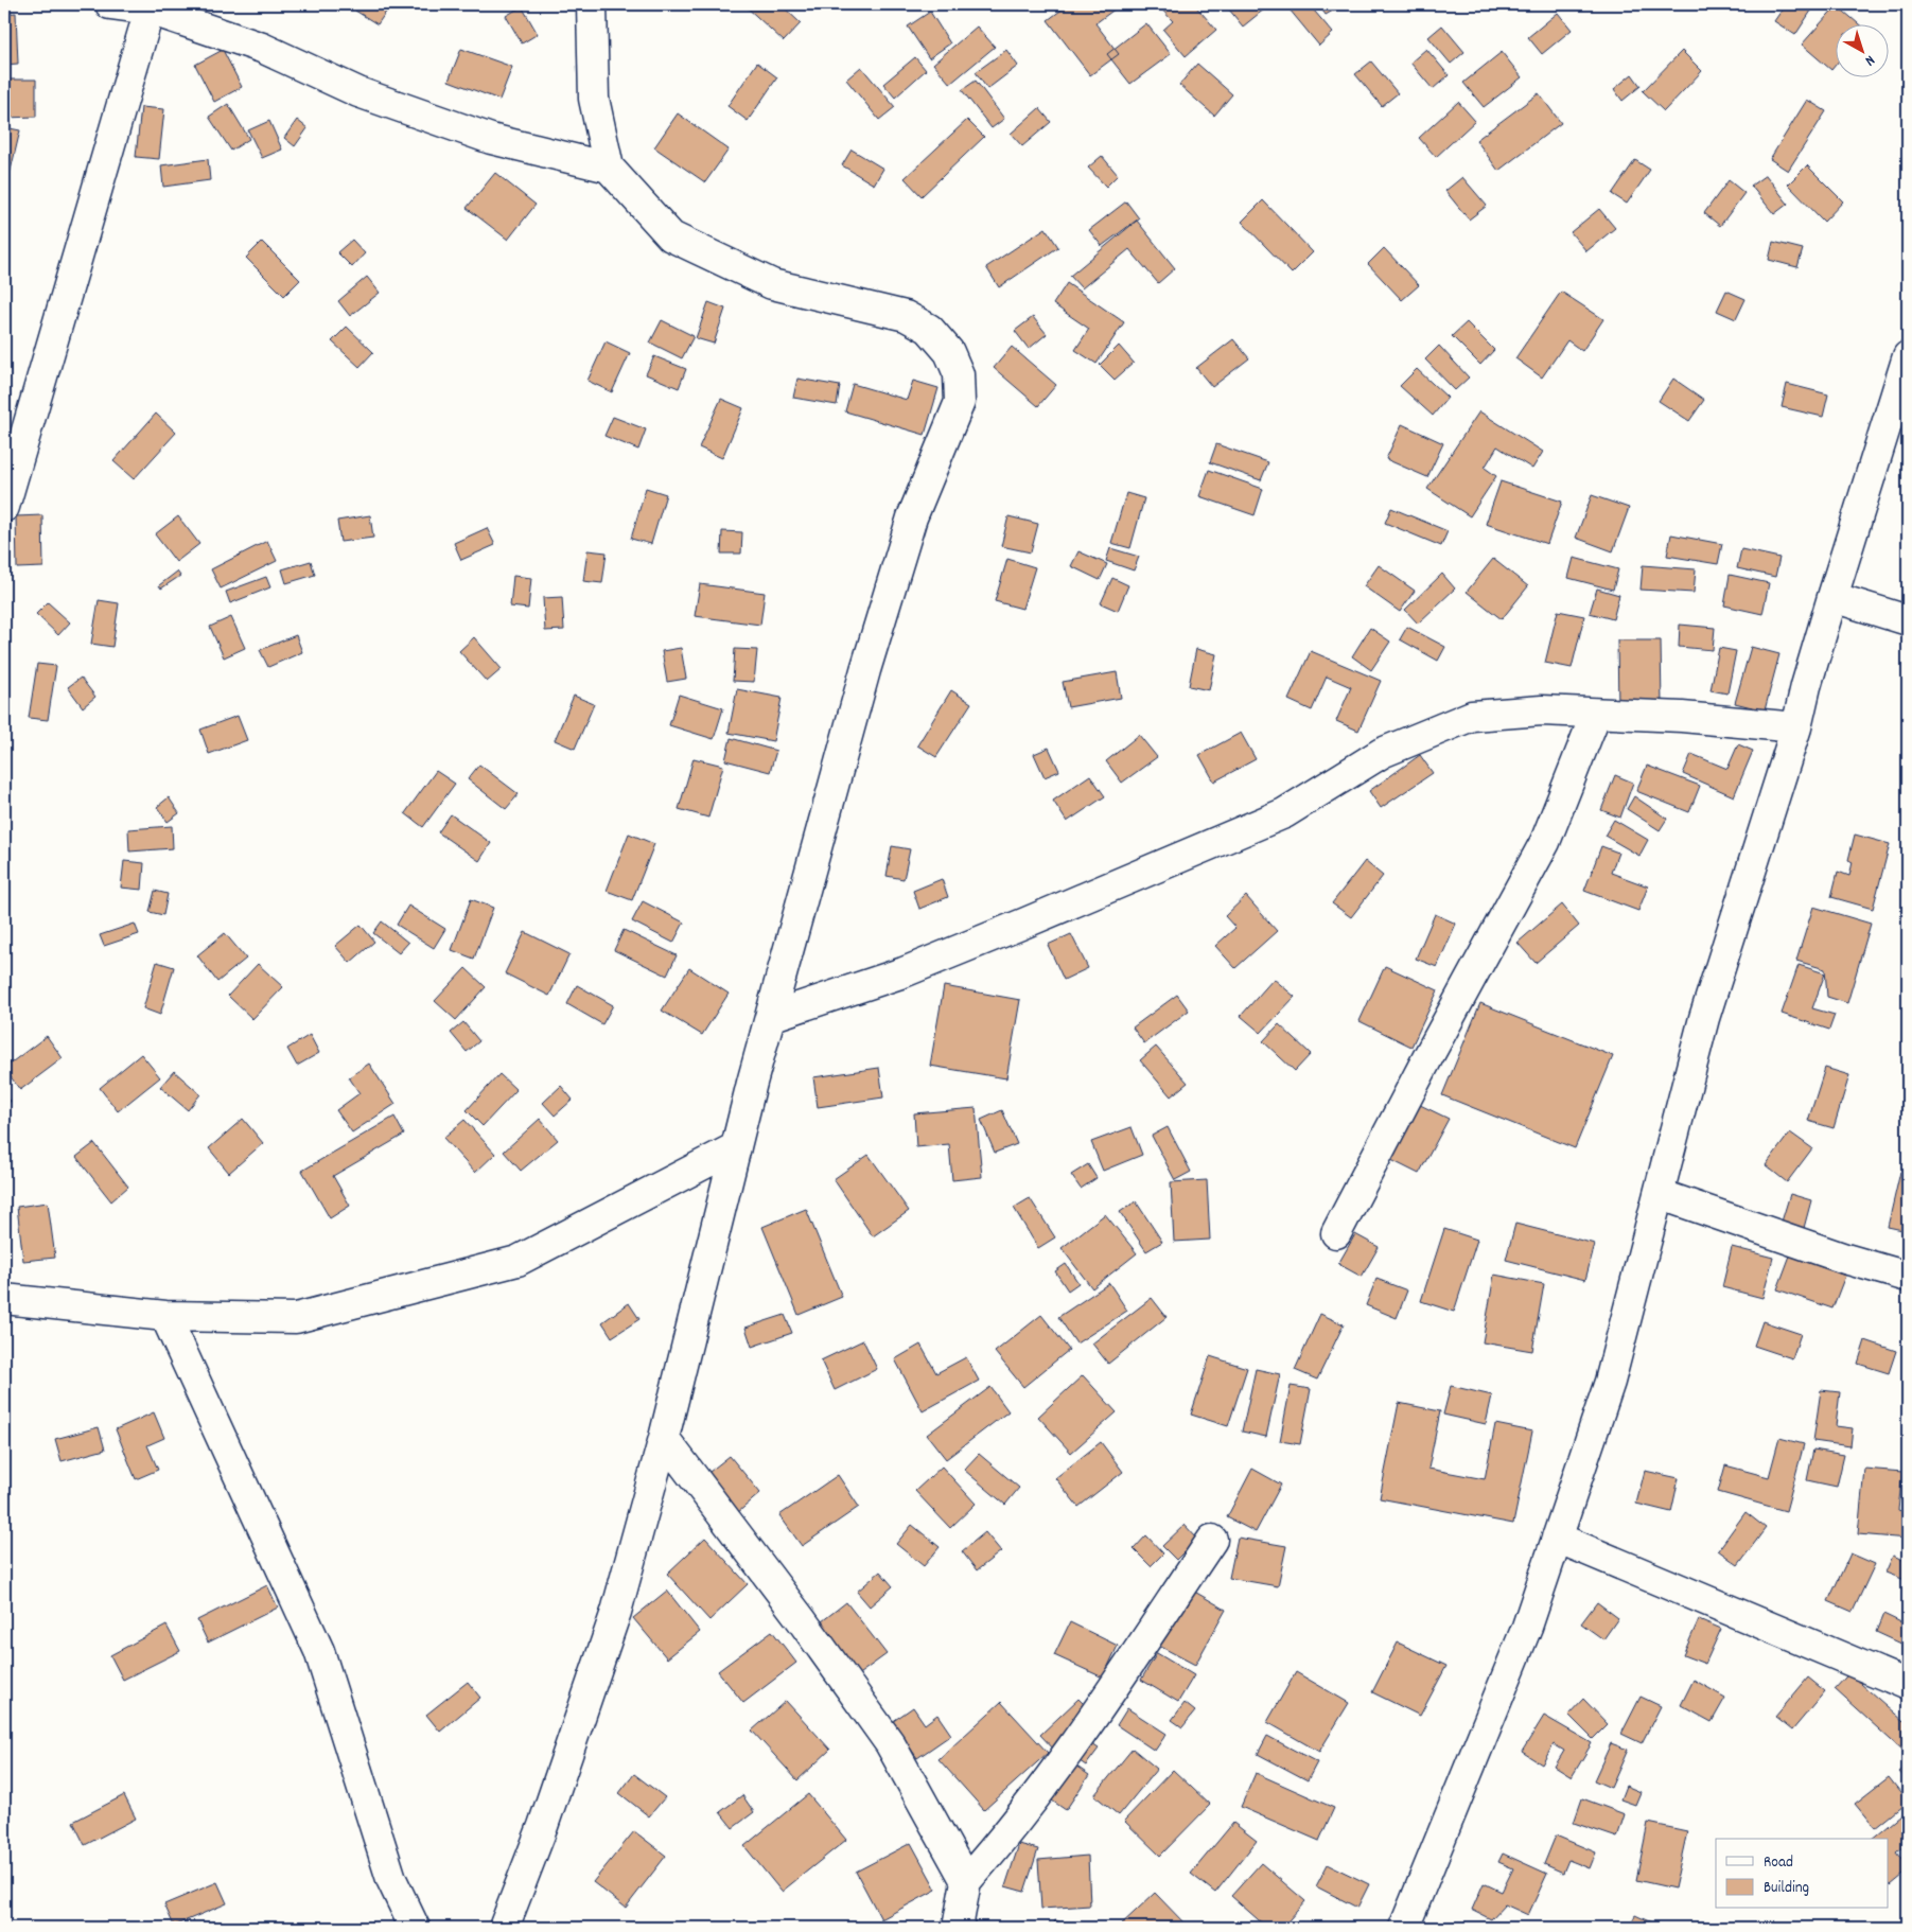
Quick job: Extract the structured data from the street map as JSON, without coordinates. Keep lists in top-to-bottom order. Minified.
{"legend":["Road","Building"],"north":"bottom right"}
